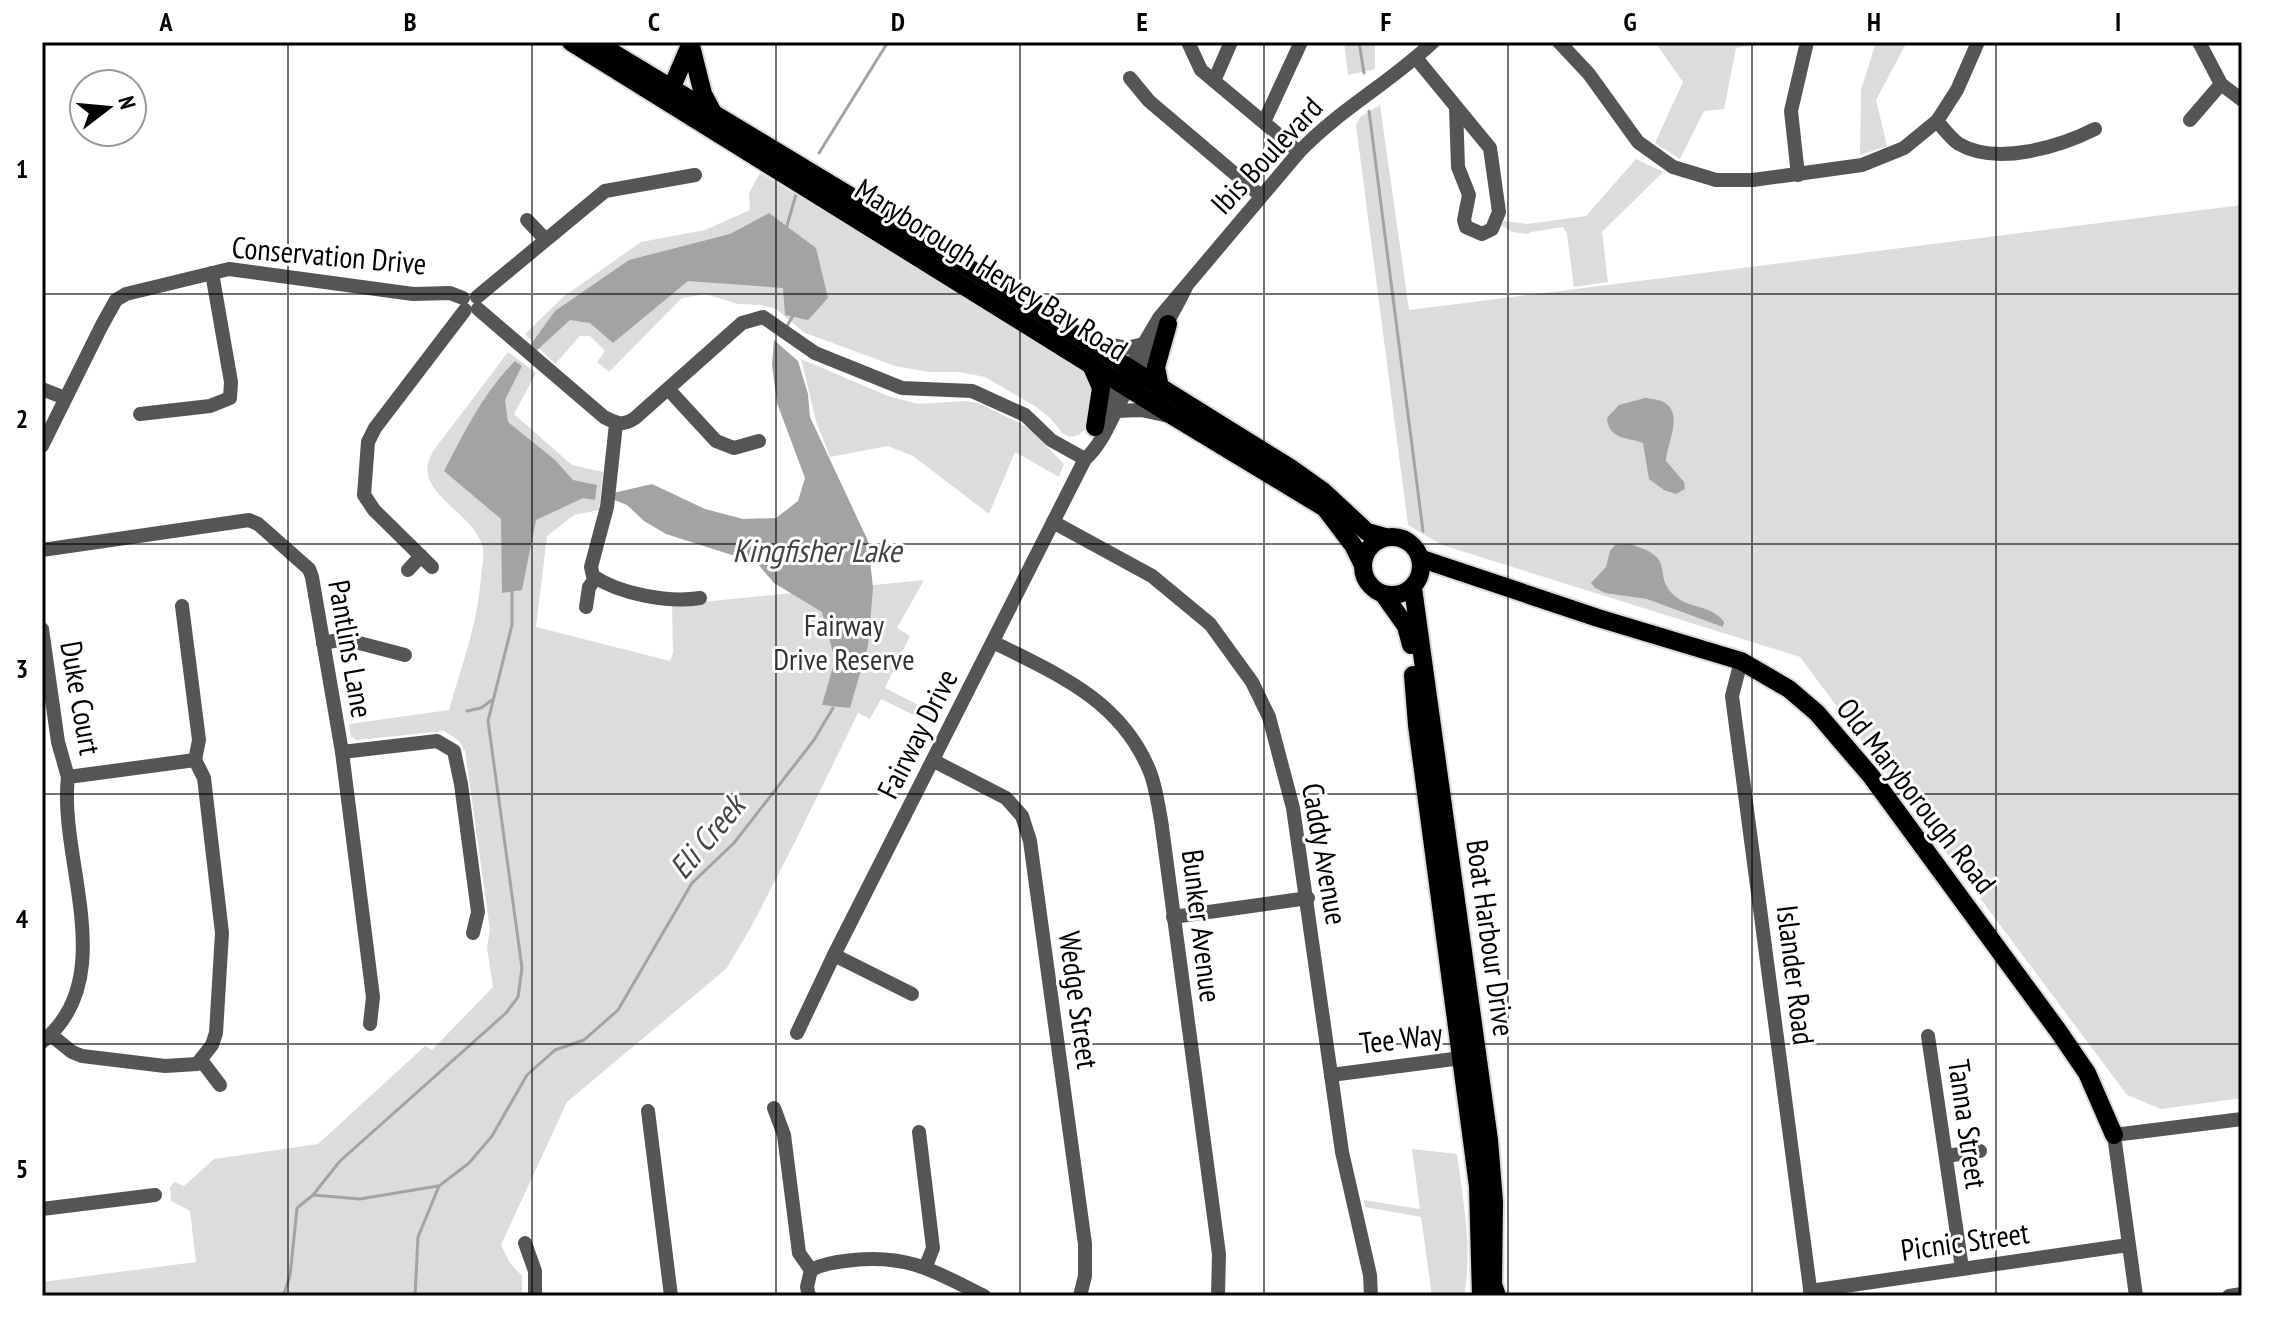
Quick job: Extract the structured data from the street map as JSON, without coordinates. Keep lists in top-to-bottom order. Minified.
{"streets":{"main road":["Maryborough Hervey Bay Road","Old Maryborough Road","Boat Harbour Drive"],"street":["Ibis Boulevard","Conservation Drive","Pantlins Lane","Duke Court","Fairway Drive","Caddy Avenue","Bunker Avenue","Islander Road","Wedge Street","Tee Way","Tanna Street","Picnic Street"]},"crossings":[["Ibis Boulevard","Maryborough Hervey Bay Road"],["Ibis Boulevard","Fairway Drive"],["Maryborough Hervey Bay Road","Fairway Drive"],["Maryborough Hervey Bay Road","Old Maryborough Road"],["Maryborough Hervey Bay Road","Boat Harbour Drive"],["Fairway Drive","Caddy Avenue"],["Fairway Drive","Bunker Avenue"],["Fairway Drive","Wedge Street"],["Old Maryborough Road","Boat Harbour Drive"],["Old Maryborough Road","Islander Road"],["Old Maryborough Road","Picnic Street"],["Caddy Avenue","Tee Way"],["Boat Harbour Drive","Tee Way"],["Islander Road","Picnic Street"],["Tanna Street","Picnic Street"]],"water":["Kingfisher Lake","Eli Creek"],"parks":["Fairway Drive Reserve"],"north":"right","grid":{"columns":["A","B","C","D","E","F","G","H","I"],"rows":["1","2","3","4","5"]}}
